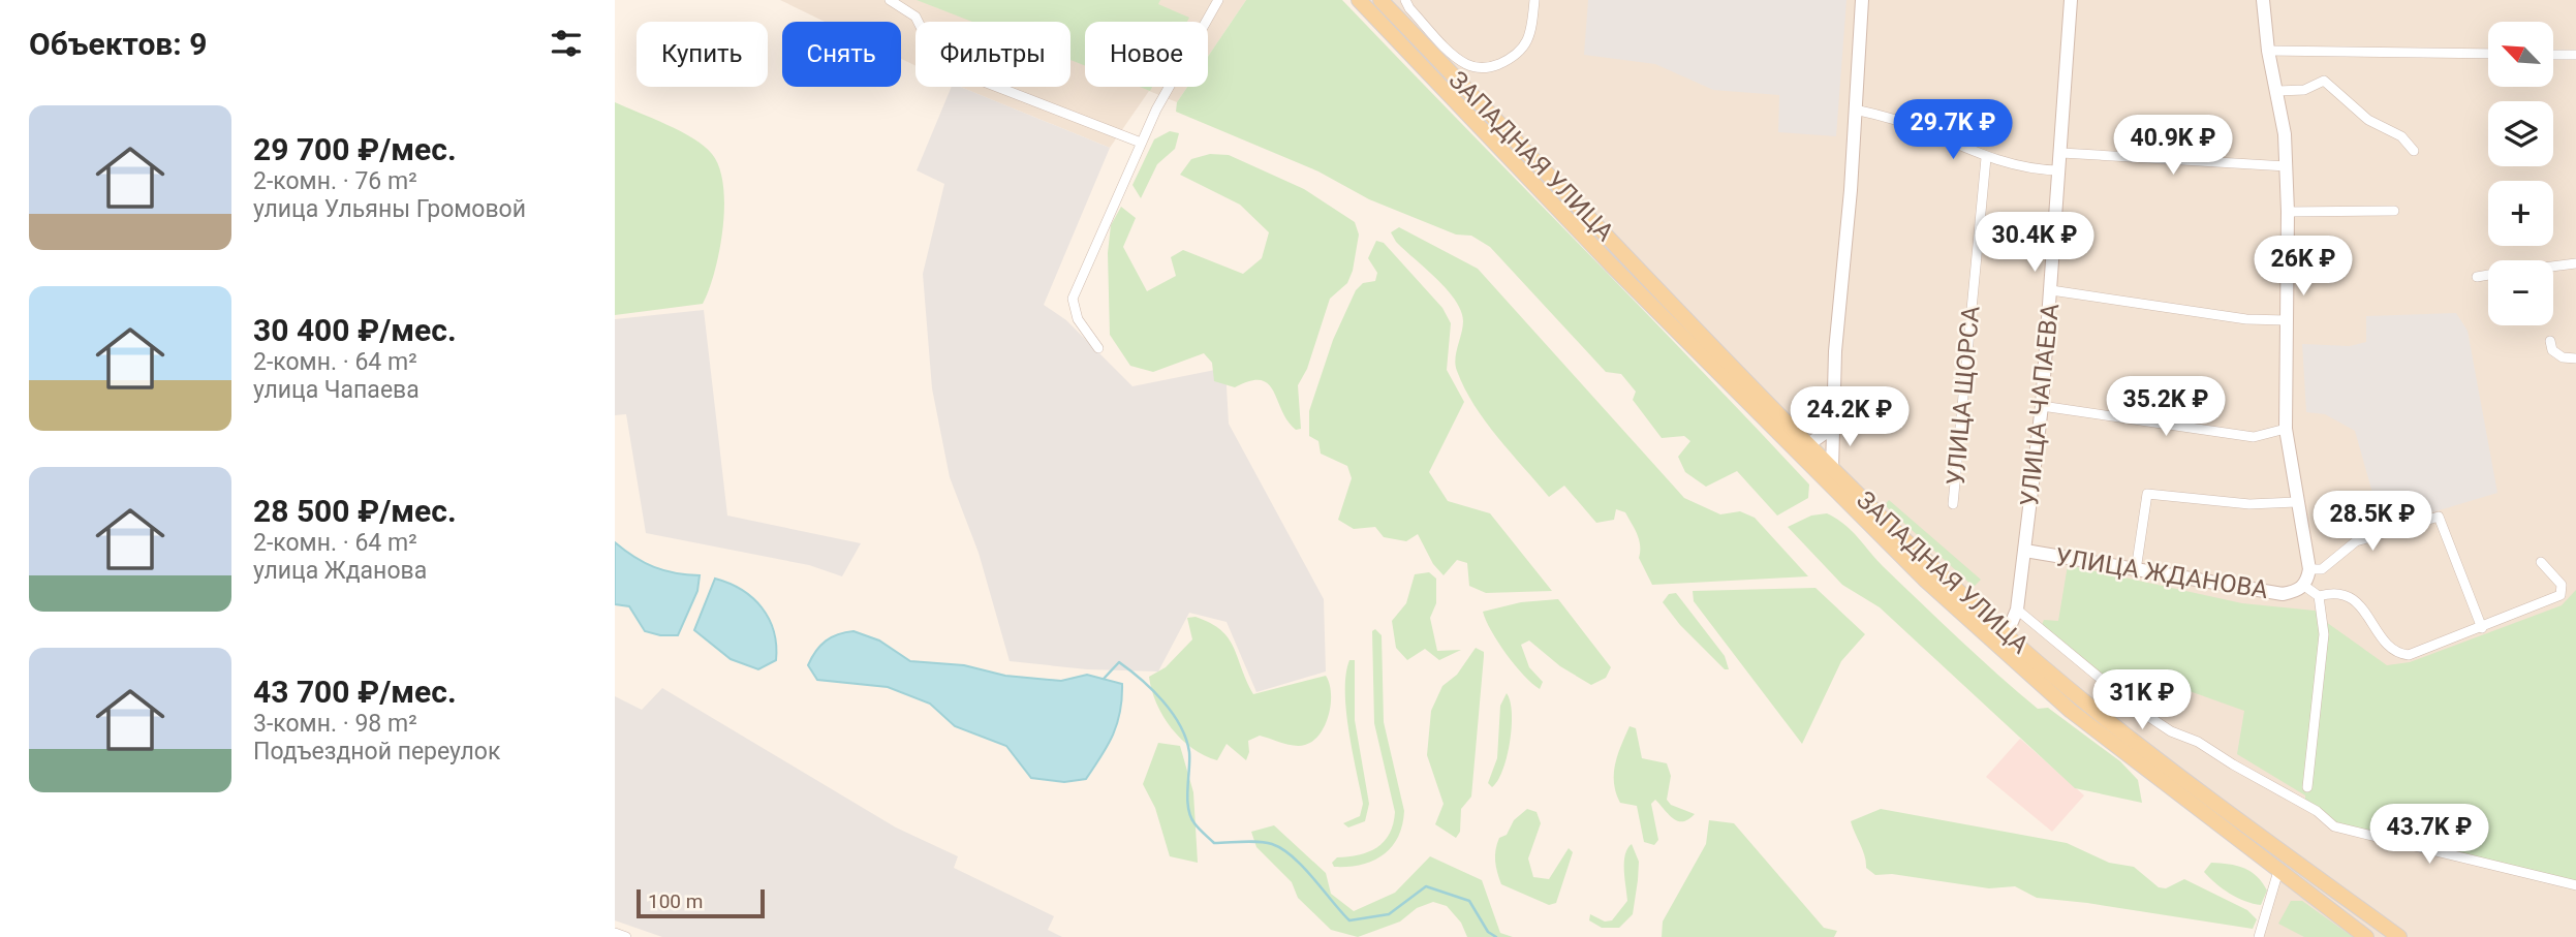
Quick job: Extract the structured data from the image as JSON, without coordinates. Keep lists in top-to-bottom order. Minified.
{"streets":{"main road":["ЗАПАДНАЯ УЛИЦА","УЛИЦА ЧАПАЕВА","УЛИЦА ЖДАНОВА"],"street":["УЛИЦА ЩОРСА"]},"crossings":[["ЗАПАДНАЯ УЛИЦА","УЛИЦА ЧАПАЕВА"],["УЛИЦА ЧАПАЕВА","УЛИЦА ЖДАНОВА"]],"scale_bar":"100 m","north":"top left","page":{"heading":"Объектов: 9","map_buttons":["+","−"],"chip":["Купить","Снять","Фильтры","Новое"],"list":[{"name":"29 700 ₽/мес.","note":"2-комн. · 76 m² · улица Ульяны Громовой"},{"name":"30 400 ₽/мес.","note":"2-комн. · 64 m² · улица Чапаева"},{"name":"28 500 ₽/мес.","note":"2-комн. · 64 m² · улица Жданова"},{"name":"43 700 ₽/мес.","note":"3-комн. · 98 m² · Подъездной переулок"}],"price":["29.7K ₽","40.9K ₽","30.4K ₽","26K ₽","35.2K ₽","24.2K ₽","28.5K ₽","31K ₽","43.7K ₽"],"scale":"100 m"}}
